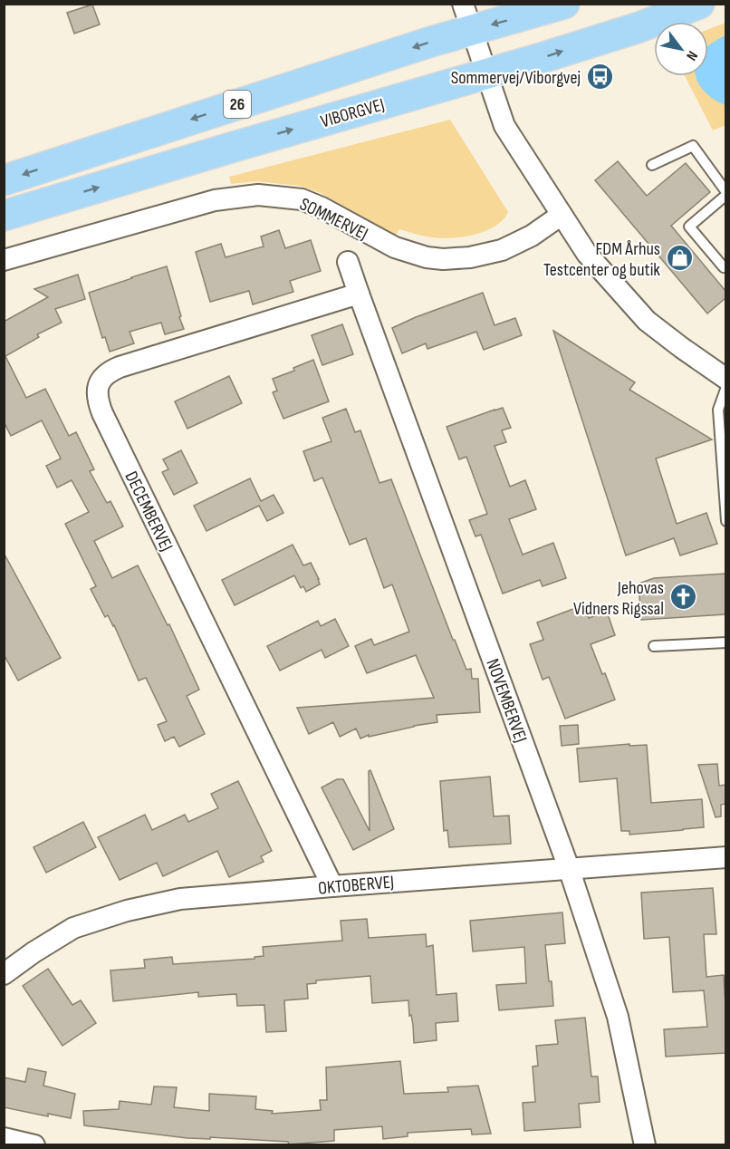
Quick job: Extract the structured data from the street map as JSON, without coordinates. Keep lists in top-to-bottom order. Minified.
{"streets":{"main road":["26","VIBORGVEJ"],"street":["SOMMERVEJ","DECEMBERVEJ","NOVEMBERVEJ","OKTOBERVEJ"]},"crossings":[["DECEMBERVEJ","NOVEMBERVEJ"],["DECEMBERVEJ","OKTOBERVEJ"],["NOVEMBERVEJ","OKTOBERVEJ"]],"places":{"bus stop":["Sommervej/Viborgvej"],"shop":["FDM Århus Testcenter og butik"],"church":["Jehovas Vidners Rigssal"]},"north":"bottom right"}
